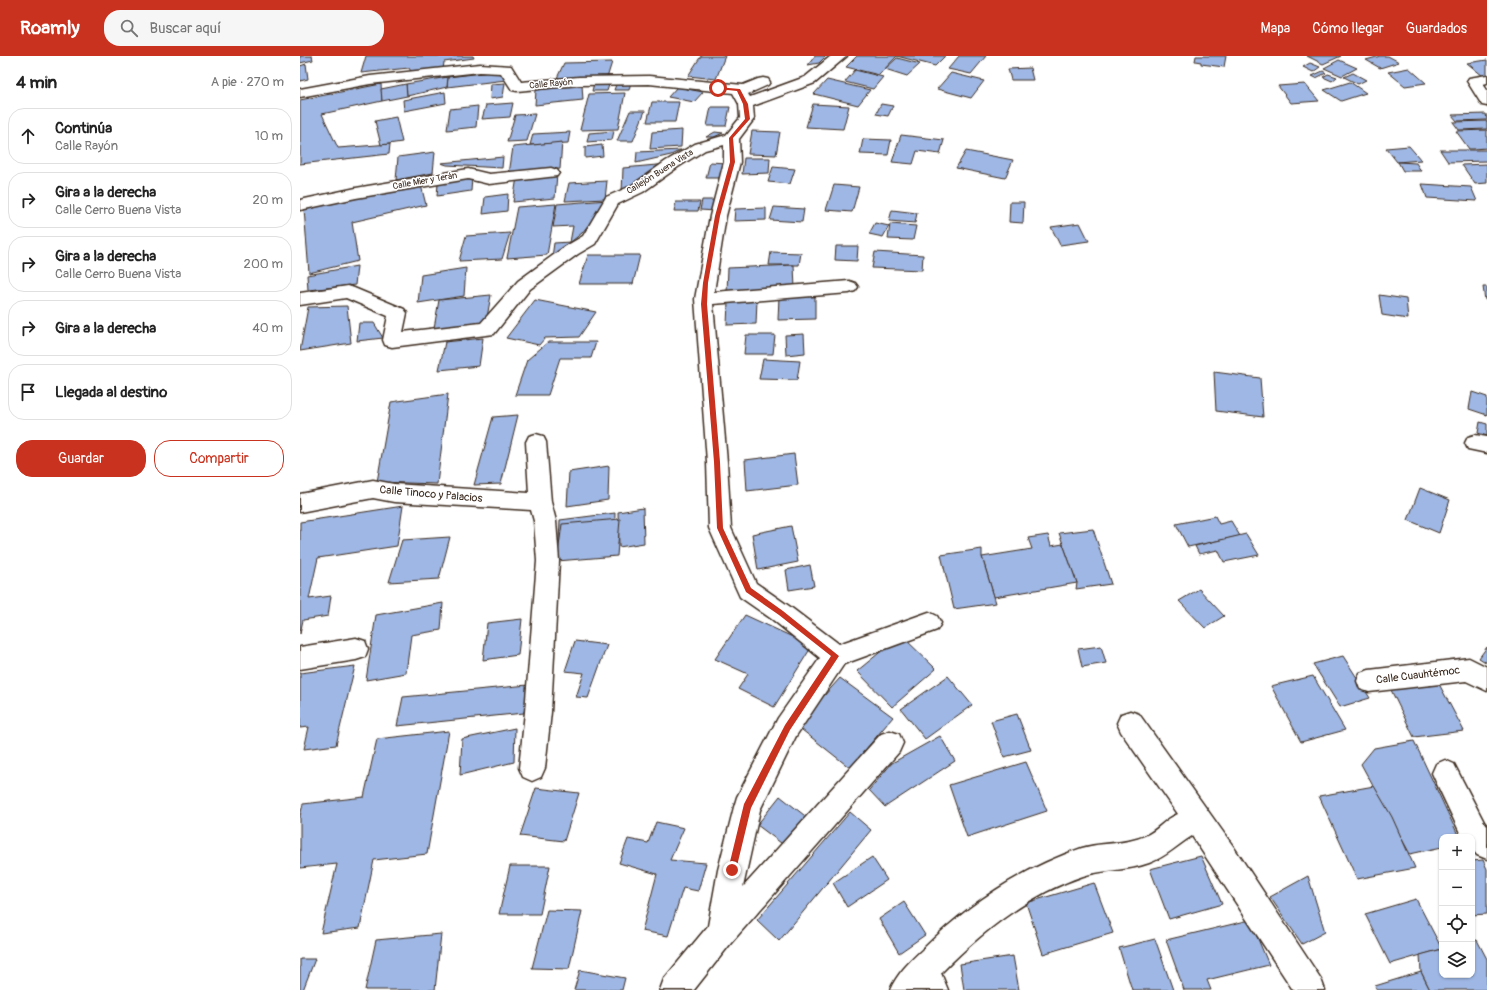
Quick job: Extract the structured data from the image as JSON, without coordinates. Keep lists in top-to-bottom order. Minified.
{"streets":{"street":["Calle Rayón","Callejón Buena Vista","Calle Mier y Terán","Calle Tinoco y Palacios","Calle Cuauhtémoc"]},"page":{"header":"Roamly","search":"Buscar aquí","nav":["Mapa","Cómo llegar","Guardados"],"heading":["4 min","A pie · 270 m"],"list":[["Continúa","Calle Rayón","10 m"],["Gira a la derecha","Calle Cerro Buena Vista","20 m"],["Gira a la derecha","Calle Cerro Buena Vista","200 m"],["Gira a la derecha","40 m"],"Llegada al destino"],"buttons":["Guardar","Compartir"],"map_buttons":["+","−"]}}
